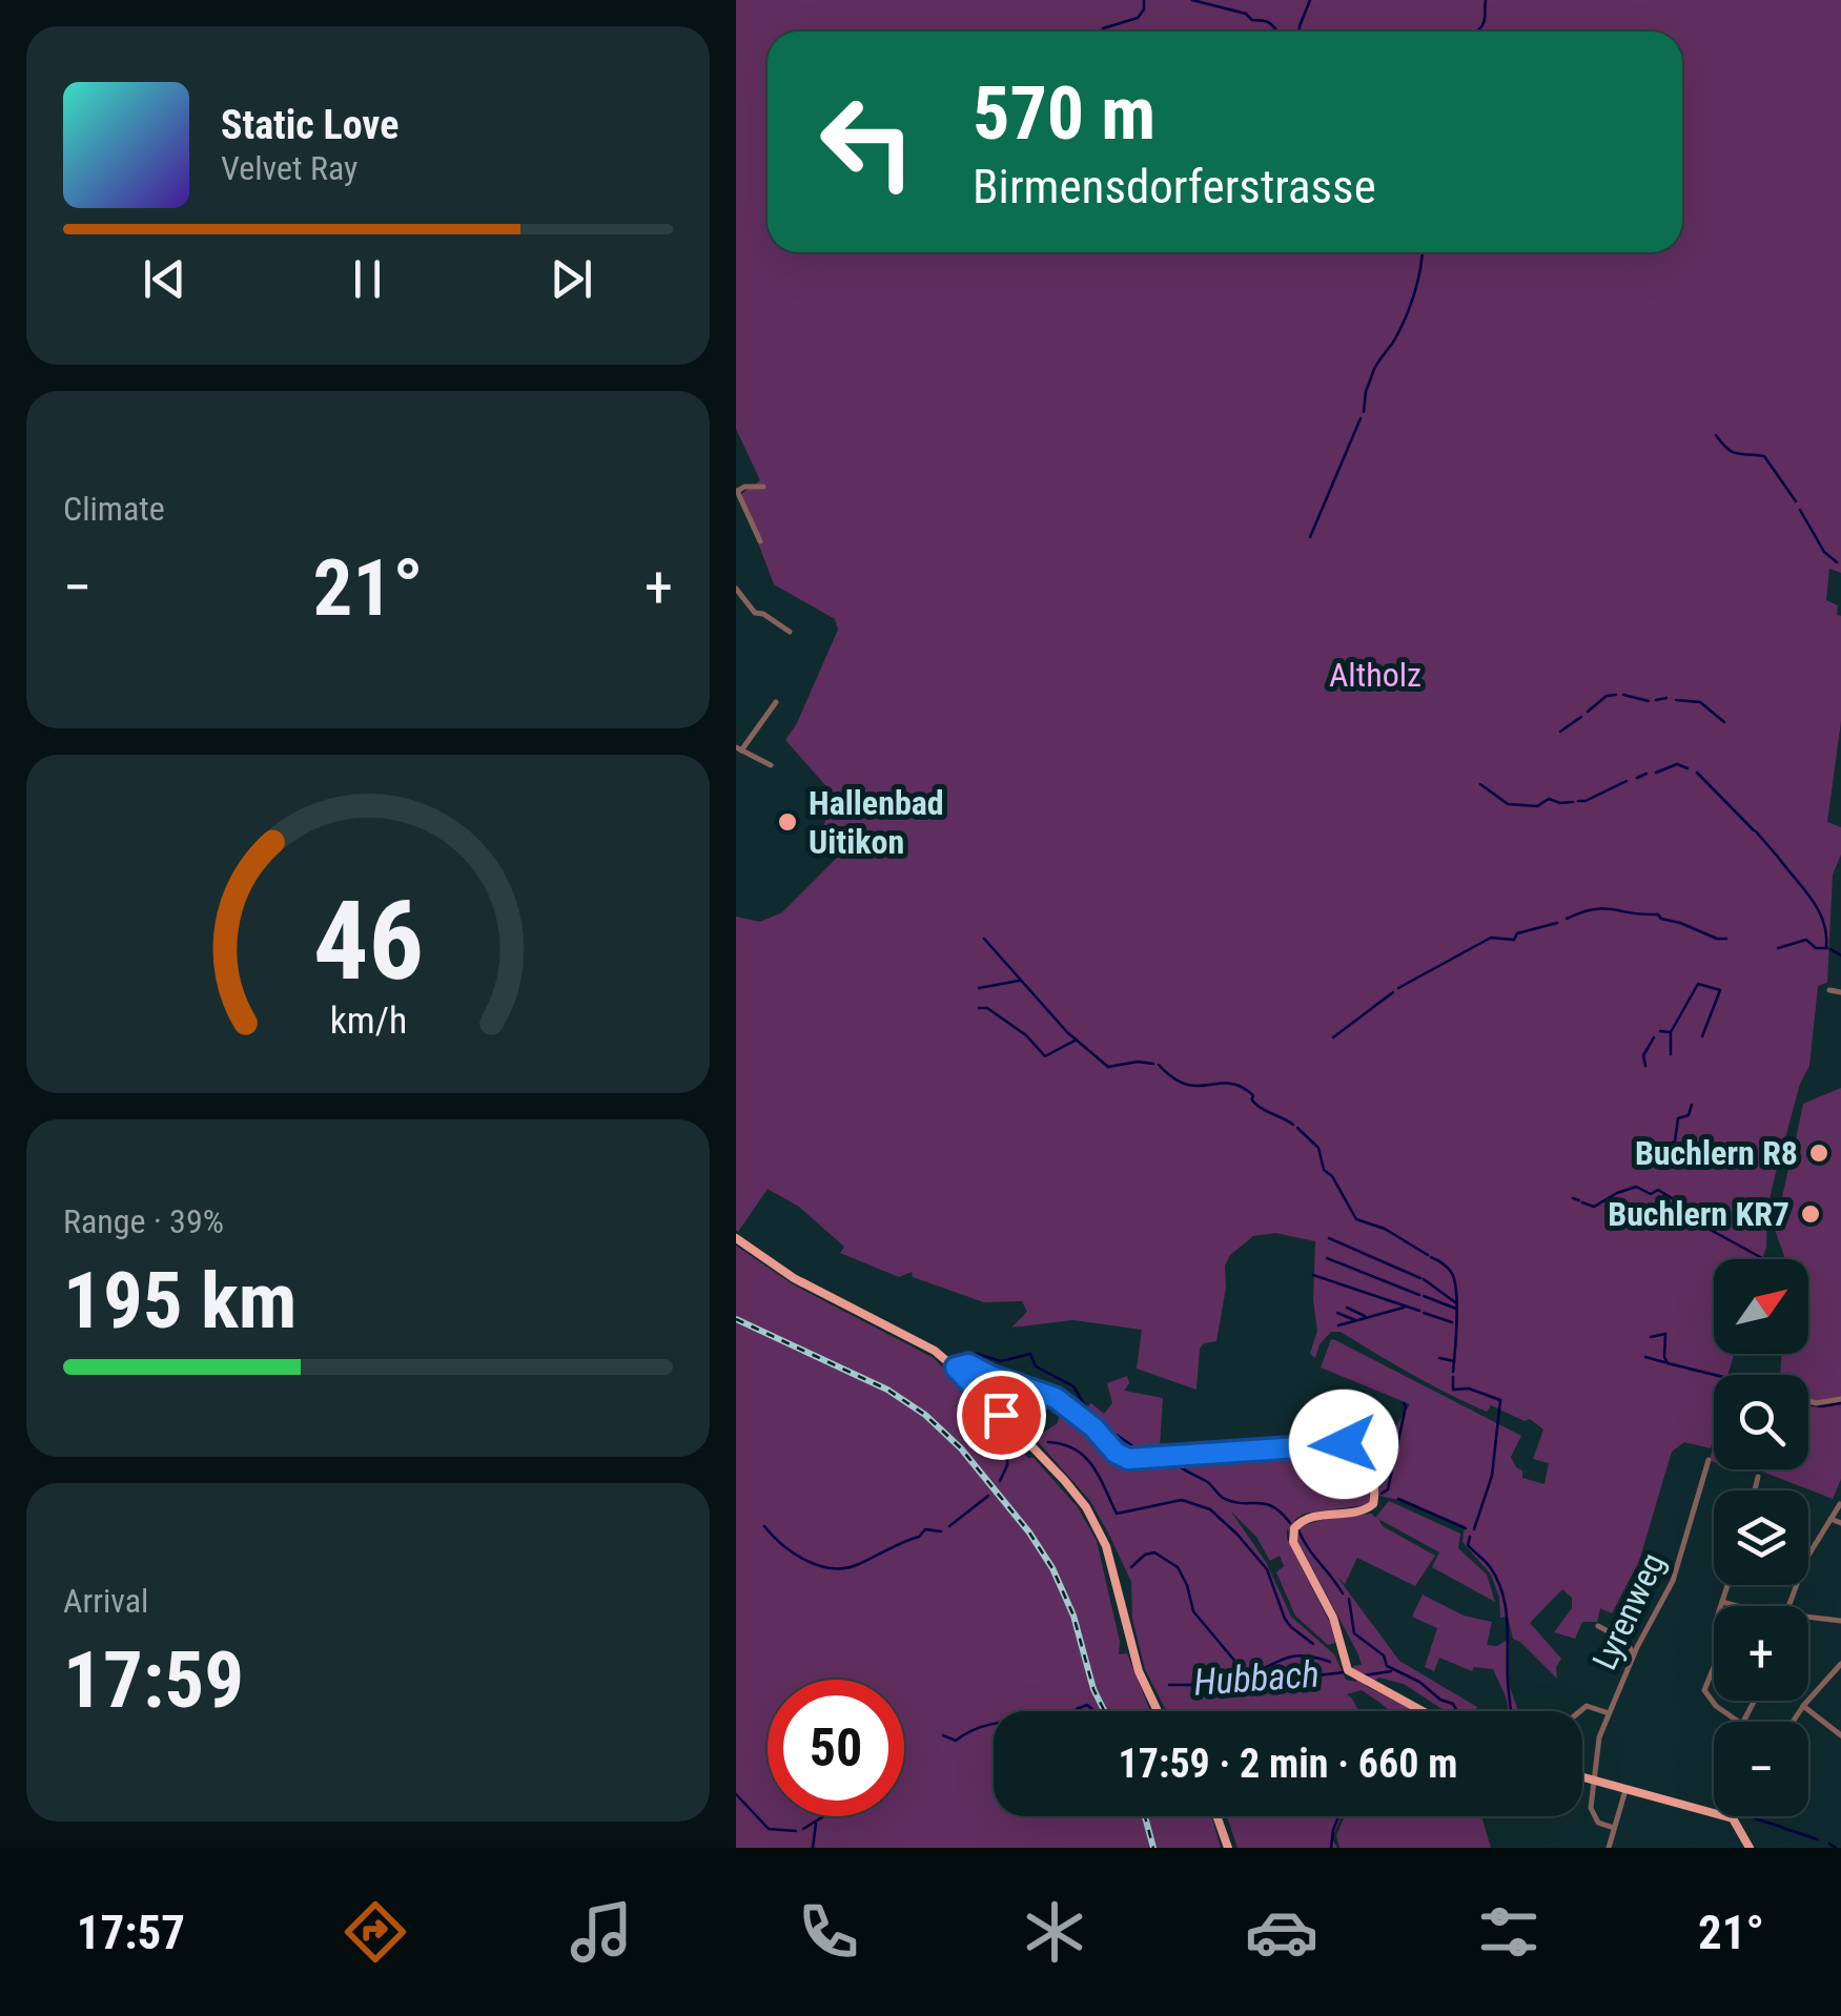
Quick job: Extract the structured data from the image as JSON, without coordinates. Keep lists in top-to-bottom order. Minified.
{"streets":{"street":["Lyrenweg"]},"water":["Hubbach"],"parks":["Altholz"],"places":["Hallenbad Uitikon","Buchlern R8","Buchlern KR7"],"north":"top right","page":{"turn":["570 m","Birmensdorferstrasse"],"song":["Static Love","Velvet Ray"],"tile":["Climate",["Range · 39%","195 km"],["Arrival","17:59"]],"heat":["−","21°","+"],"map_buttons":["+","−"],"limit":"50","trip":"17:59 · 2 min · 660 m","tabs":["17:57","21°"],"gauge":["46","km/h"]}}
